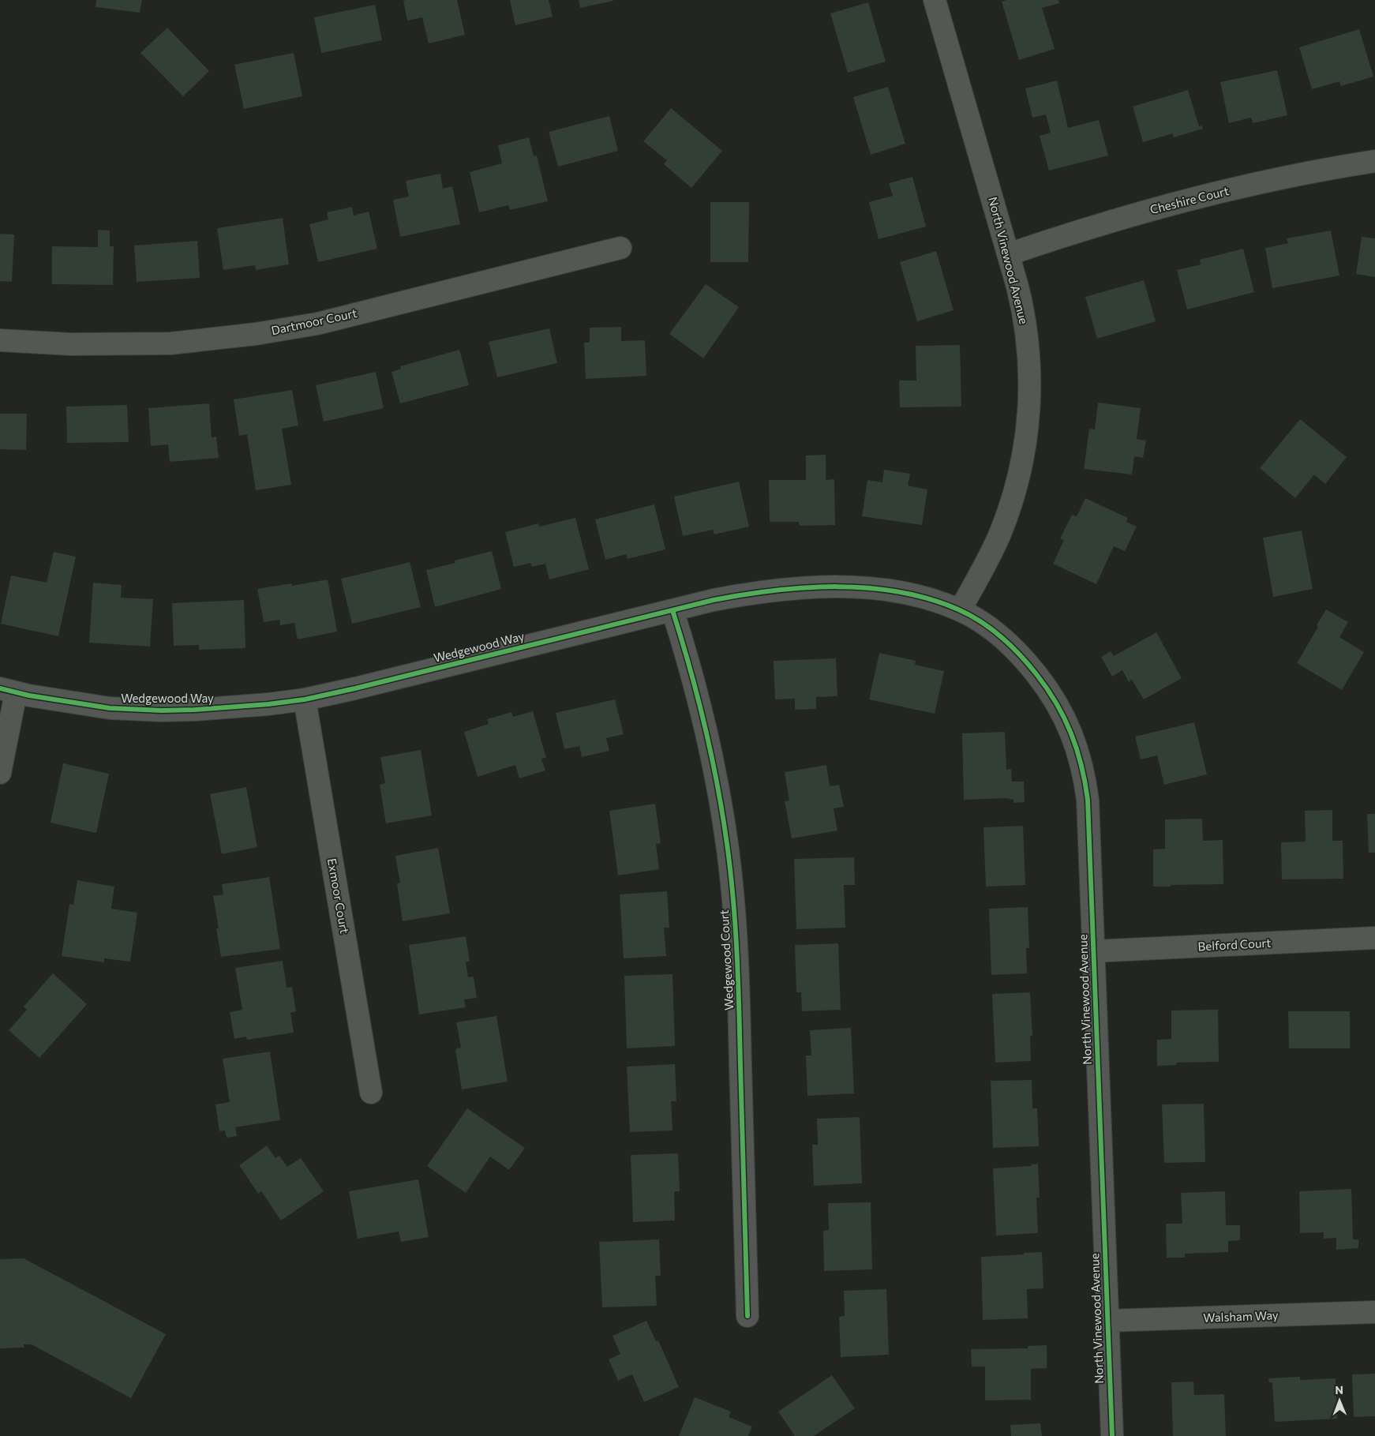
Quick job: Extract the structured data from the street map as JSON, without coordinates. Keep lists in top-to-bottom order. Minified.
{"streets":{"street":["Cheshire Court","North Vinewood Avenue","Dartmoor Court","Wedgewood Way","Exmoor Court","Belford Court","Wedgewood Court","Walsham Way"]},"crossings":[["Cheshire Court","North Vinewood Avenue"],["North Vinewood Avenue","Wedgewood Way"],["North Vinewood Avenue","Belford Court"],["North Vinewood Avenue","Walsham Way"],["Wedgewood Way","Exmoor Court"],["Wedgewood Way","Wedgewood Court"]],"north":"top"}
